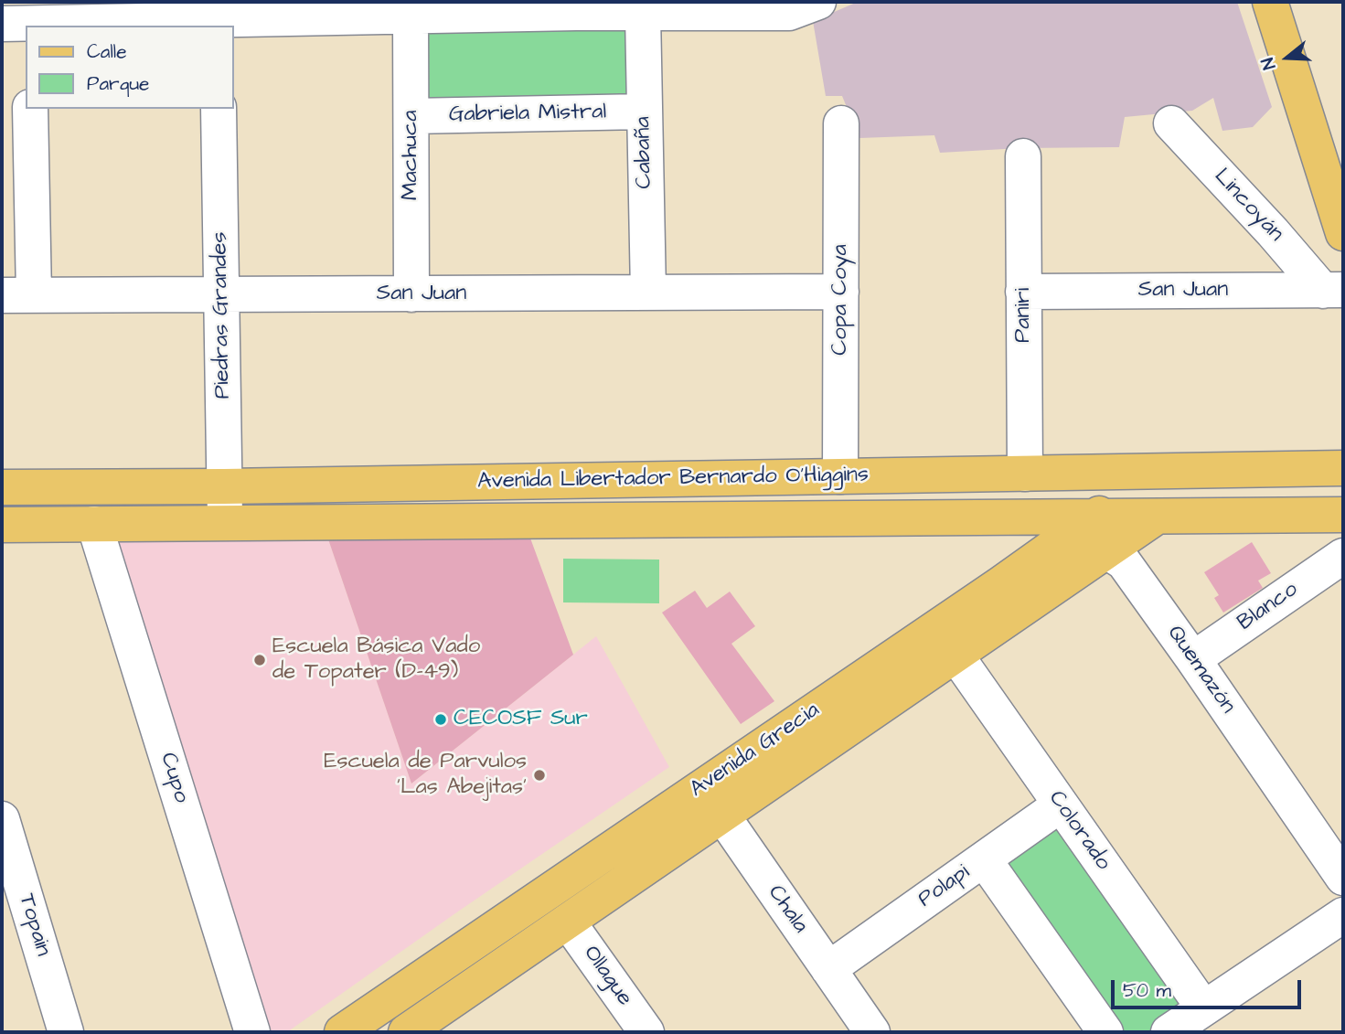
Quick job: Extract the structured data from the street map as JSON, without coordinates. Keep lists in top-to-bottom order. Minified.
{"streets":{"main road":["Avenida Libertador Bernardo O'Higgins","Avenida Grecia"],"street":["Gabriela Mistral","Cabaña","Machuca","Lincoyán","San Juan","Copa Coya","Piedras Grandes","Paniri","Blanco","Quemazón","Cupo","Colorado","Polapi","Chala","Topain","Ollague"]},"crossings":[["Gabriela Mistral","Cabaña"],["Gabriela Mistral","Machuca"],["Cabaña","San Juan"],["Machuca","San Juan"],["Lincoyán","San Juan"],["San Juan","Copa Coya"],["San Juan","Piedras Grandes"],["San Juan","Paniri"],["Copa Coya","Avenida Libertador Bernardo O'Higgins"],["Piedras Grandes","Avenida Libertador Bernardo O'Higgins"],["Paniri","Avenida Libertador Bernardo O'Higgins"],["Avenida Libertador Bernardo O'Higgins","Quemazón"],["Avenida Libertador Bernardo O'Higgins","Avenida Grecia"],["Avenida Libertador Bernardo O'Higgins","Cupo"],["Blanco","Quemazón"],["Quemazón","Avenida Grecia"],["Avenida Grecia","Colorado"],["Avenida Grecia","Chala"],["Avenida Grecia","Ollague"],["Colorado","Polapi"],["Polapi","Chala"]],"places":["Escuela Básica Vado de Topater (D-49)","CECOSF Sur","Escuela de Parvulos 'Las Abejitas'"],"legend":["Calle","Parque"],"scale_bar":"50 m","north":"left"}
